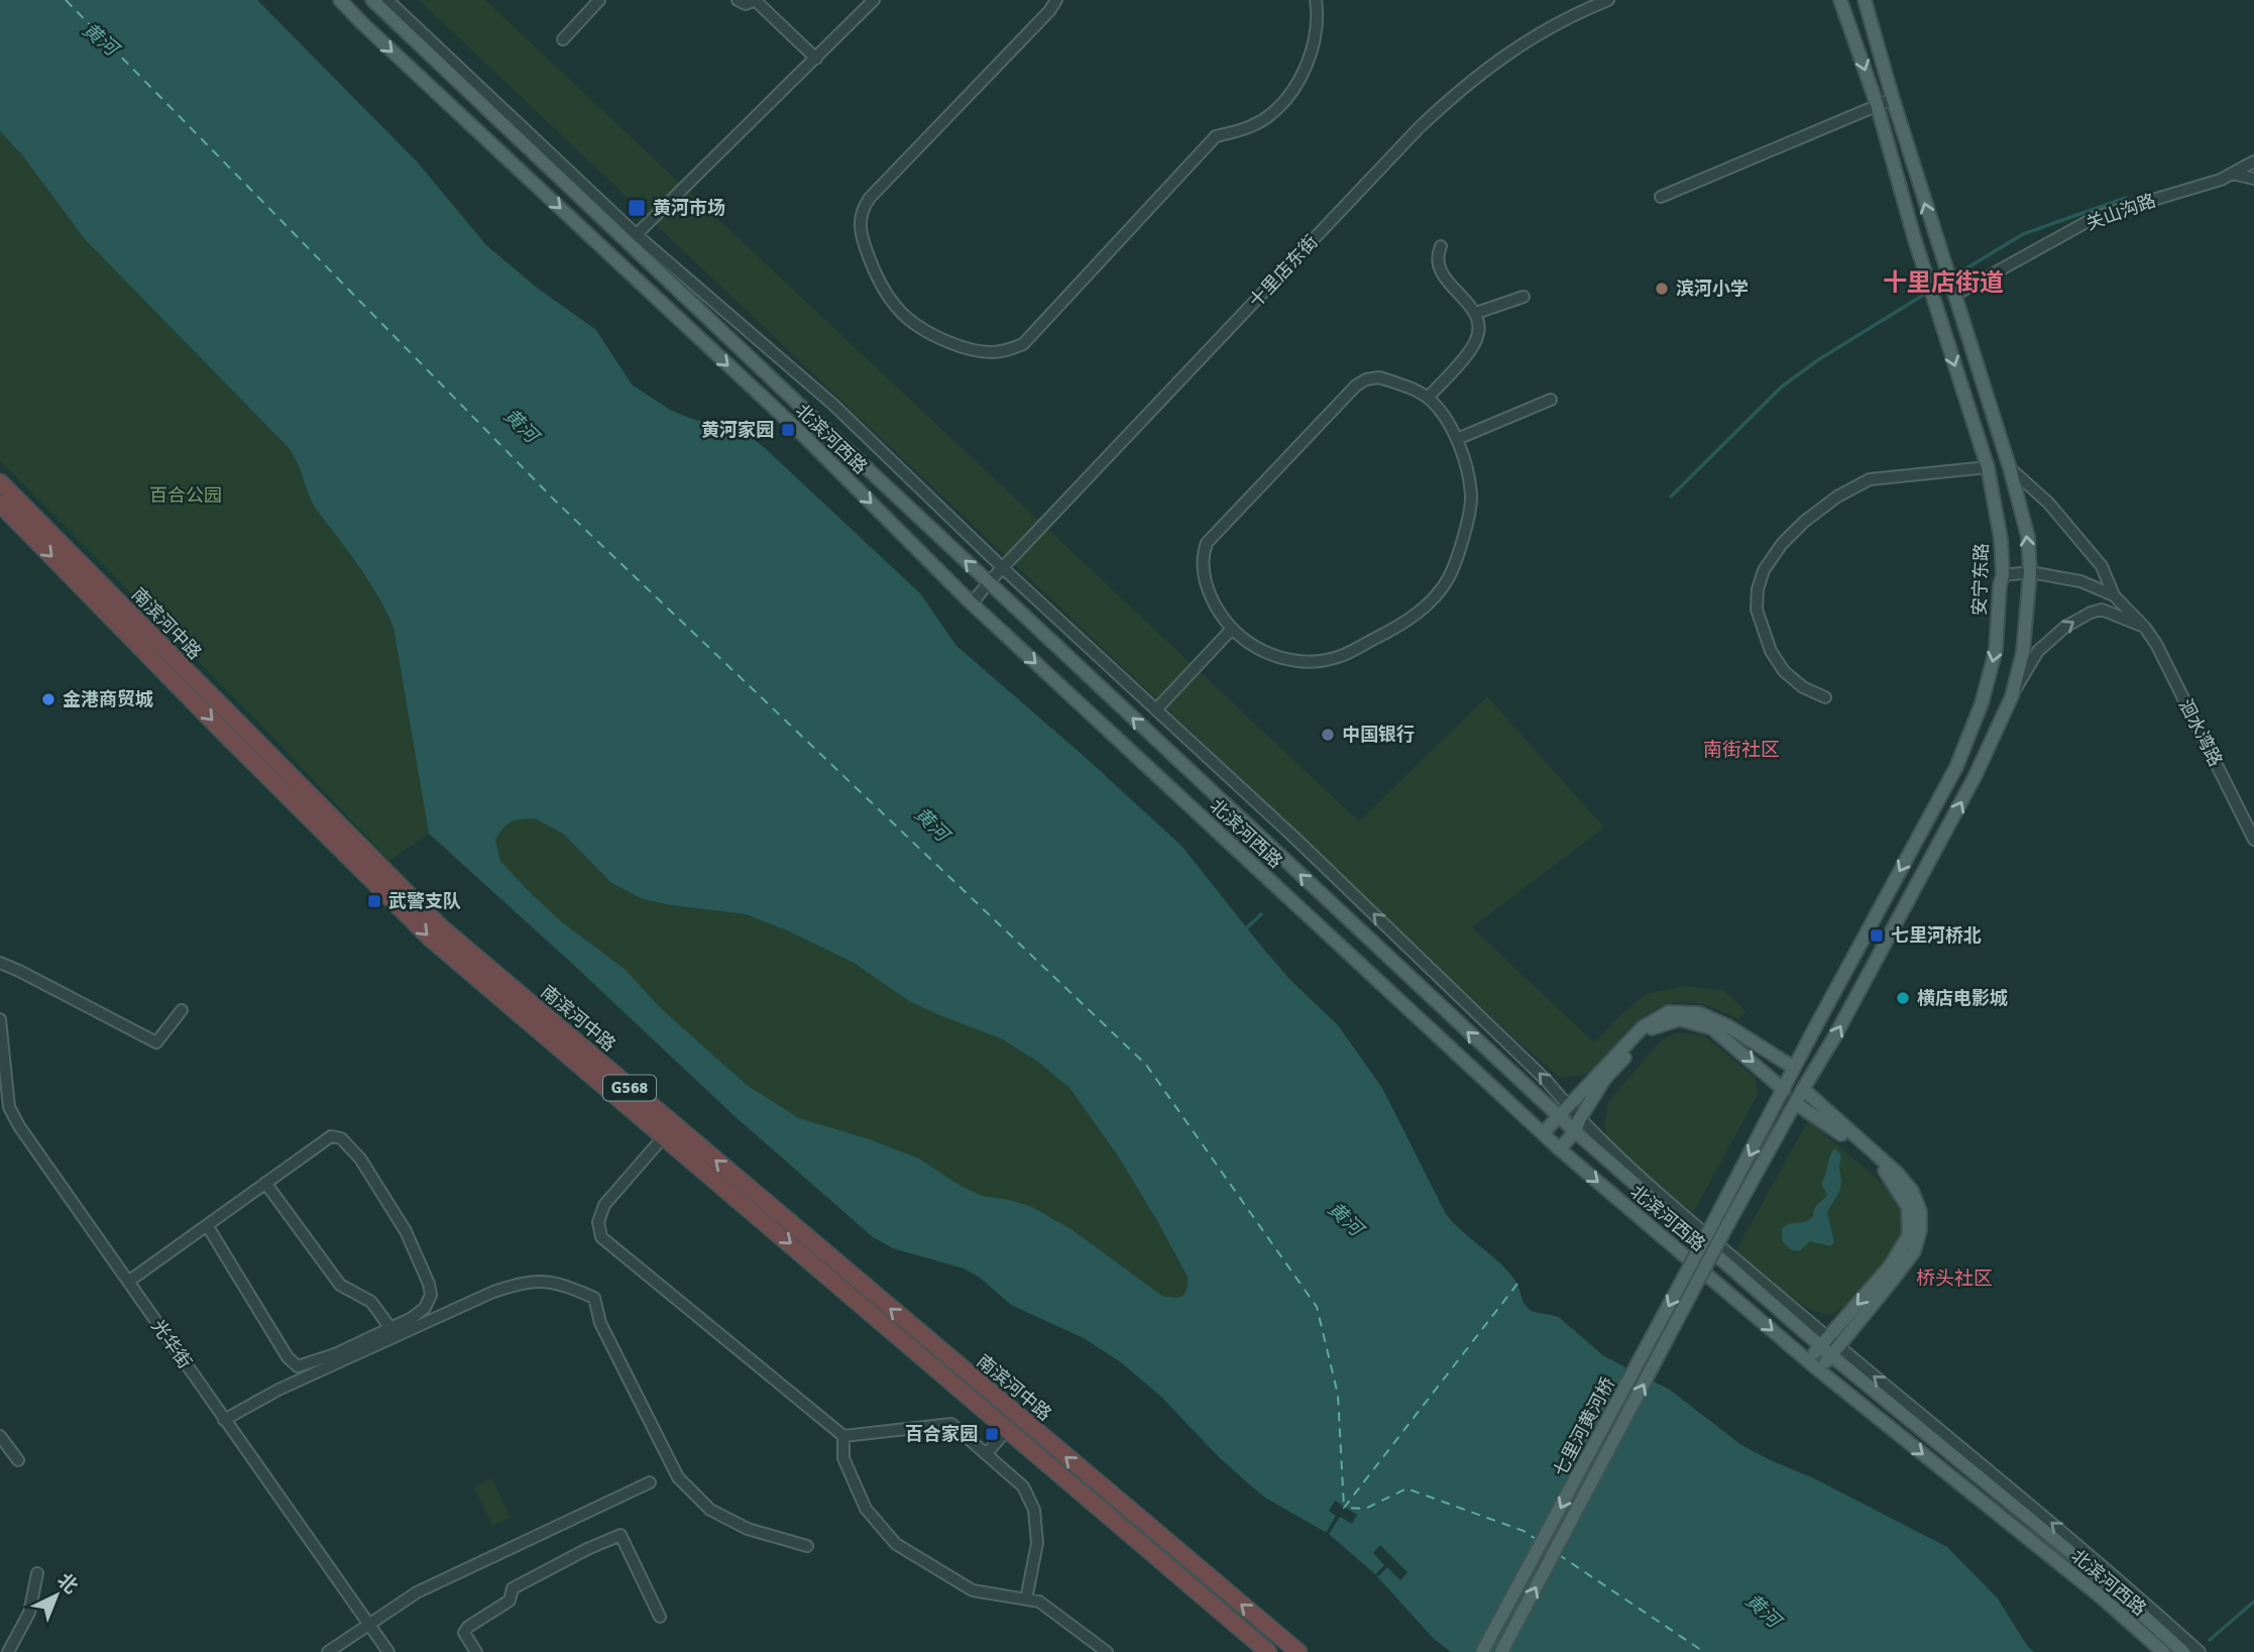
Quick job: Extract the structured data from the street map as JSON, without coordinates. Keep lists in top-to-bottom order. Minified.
{"streets":{"highway":["南滨河中路","G568"],"main road":["北滨河西路","安宁东路","七里河黄河桥"],"street":["关山沟路","十里店东街","洄水湾路","光华街"]},"crossings":[["十里店东街","北滨河西路"],["安宁东路","洄水湾路"],["安宁东路","七里河黄河桥"]],"districts":["十里店街道","南街社区","桥头社区"],"water":["黄河"],"parks":["百合公园"],"places":{"transit":["黄河市场","黄河家园","武警支队","七里河桥北","百合家园"],"other":["滨河小学","金港商贸城","中国银行","横店电影城"]},"north":"top right"}
